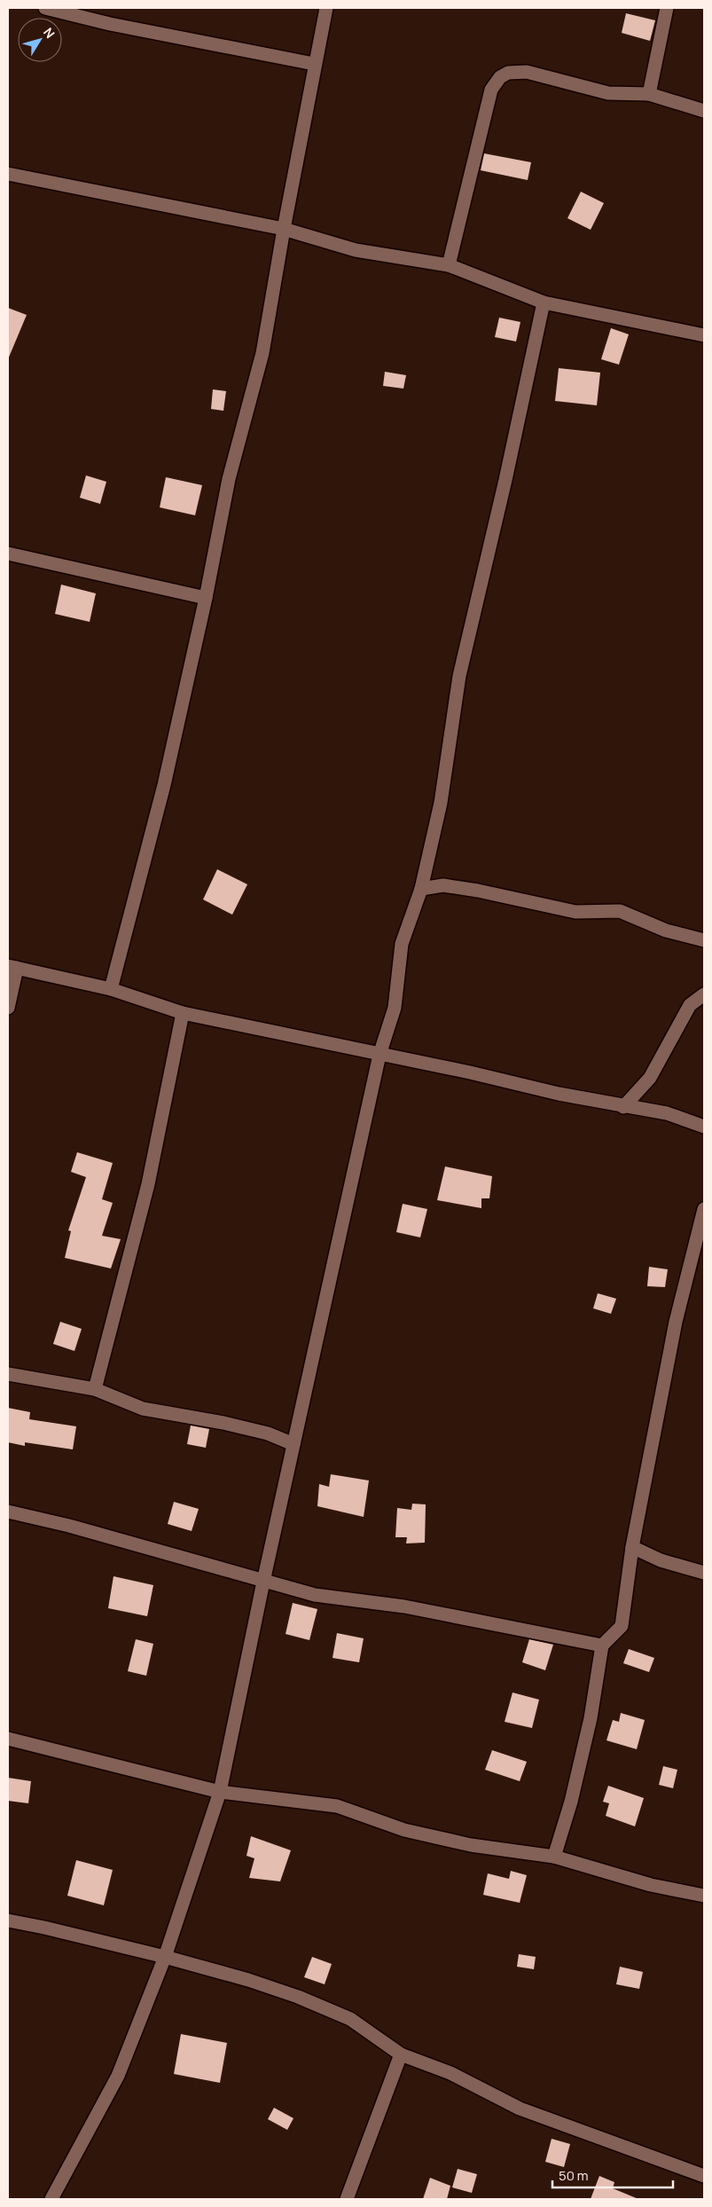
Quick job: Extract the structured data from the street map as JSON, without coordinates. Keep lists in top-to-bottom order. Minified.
{"scale_bar":"50 m","north":"top right"}
